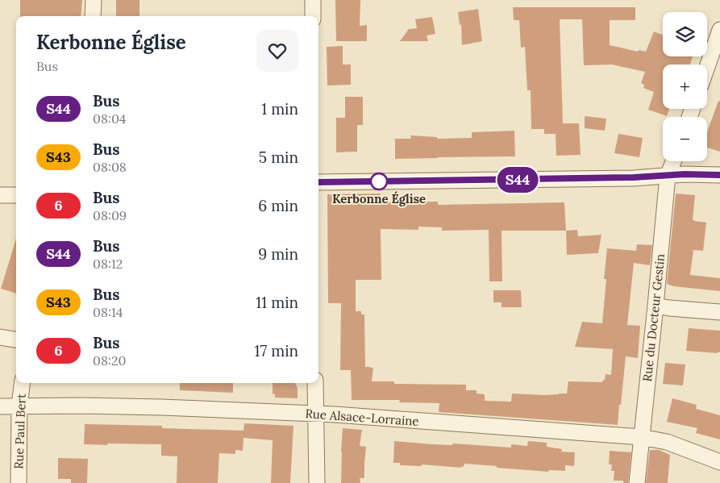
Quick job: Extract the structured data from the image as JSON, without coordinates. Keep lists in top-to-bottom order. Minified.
{"streets":{"street":["Rue du Docteur Gestin","Rue Alsace-Lorraine","Rue Paul Bert"]},"crossings":[["Rue du Docteur Gestin","Rue Alsace-Lorraine"],["Rue Alsace-Lorraine","Rue Paul Bert"]],"places":["Kerbonne Église"],"lines":["bus line S44"],"page":{"on_map":"S44","map_buttons":["+","−"],"heading":["Kerbonne Église","Bus"],"list":[{"mark":"S44","name":"Bus","note":"08:04","value":"1 min"},{"mark":"S43","name":"Bus","note":"08:08","value":"5 min"},{"mark":"6","name":"Bus","note":"08:09","value":"6 min"},{"mark":"S44","name":"Bus","note":"08:12","value":"9 min"},{"mark":"S43","name":"Bus","note":"08:14","value":"11 min"},{"mark":"6","name":"Bus","note":"08:20","value":"17 min"}]}}
